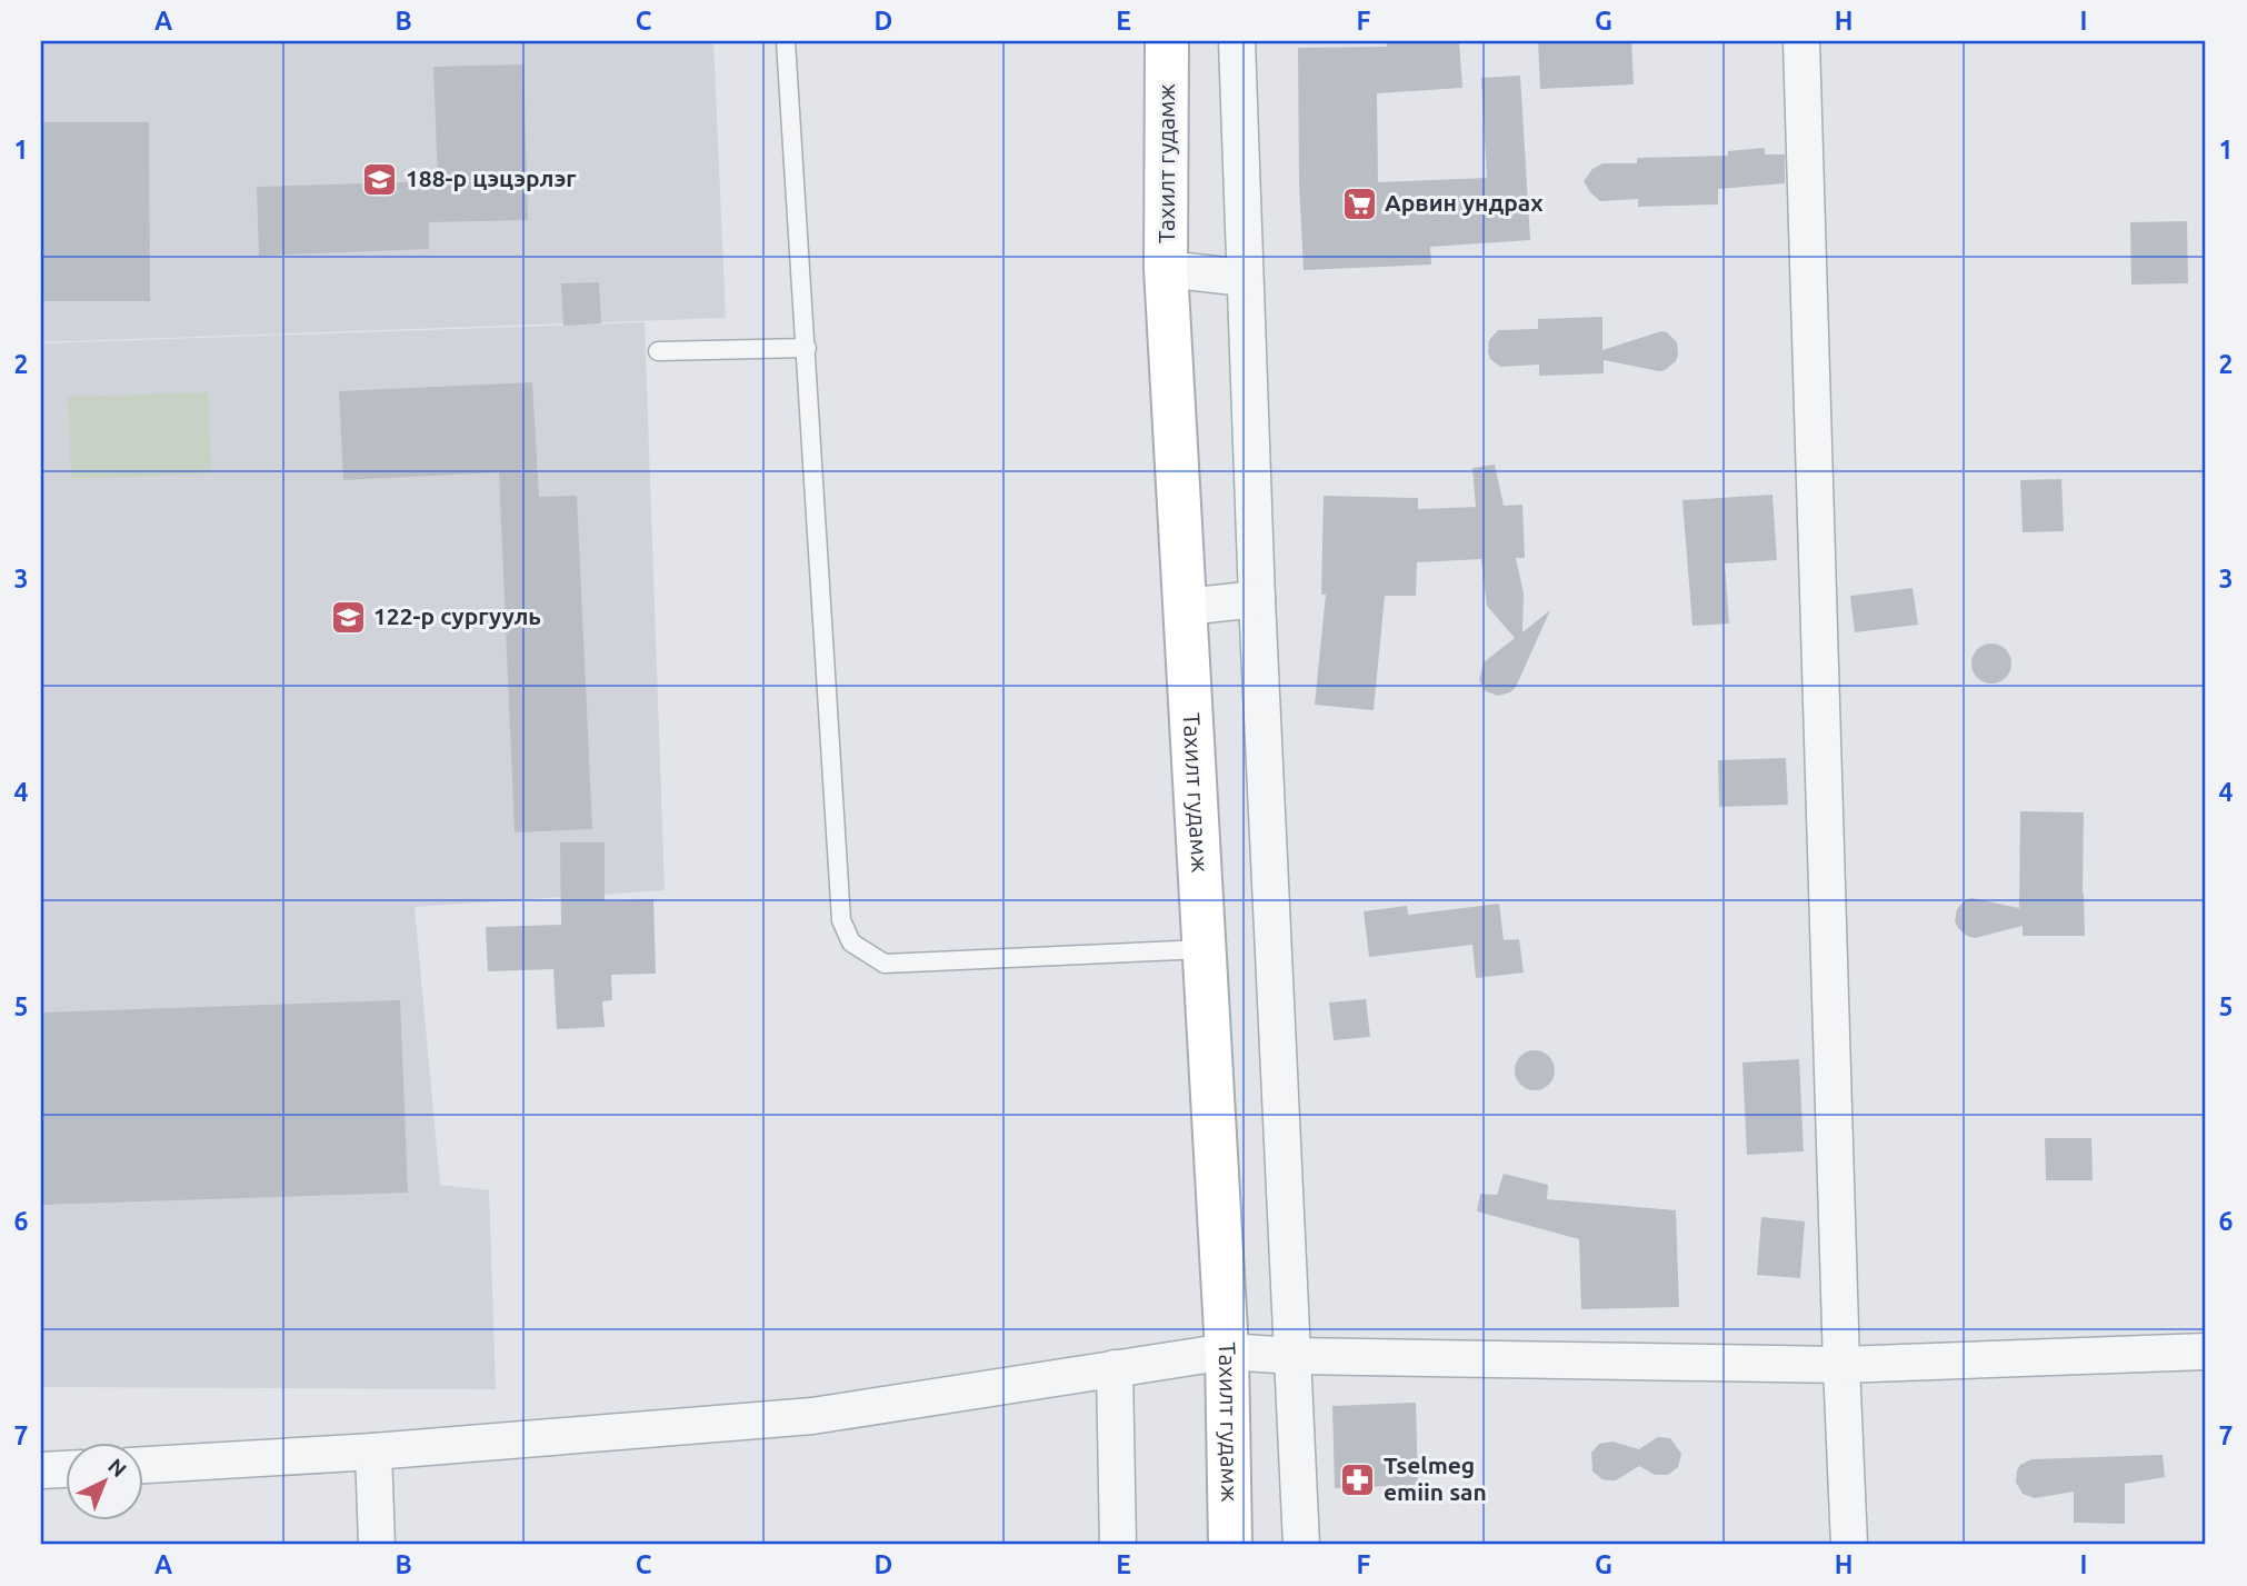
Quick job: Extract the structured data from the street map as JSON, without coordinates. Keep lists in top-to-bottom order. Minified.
{"streets":{"main road":["Тахилт гудамж"]},"places":{"school or university":["188-р цэцэрлэг","122-р сургууль"],"supermarket":["Арвин ундрах"],"pharmacy":["Tselmeg emiin san"]},"north":"top right","grid":{"columns":["A","B","C","D","E","F","G","H","I"],"rows":["1","2","3","4","5","6","7"]}}
